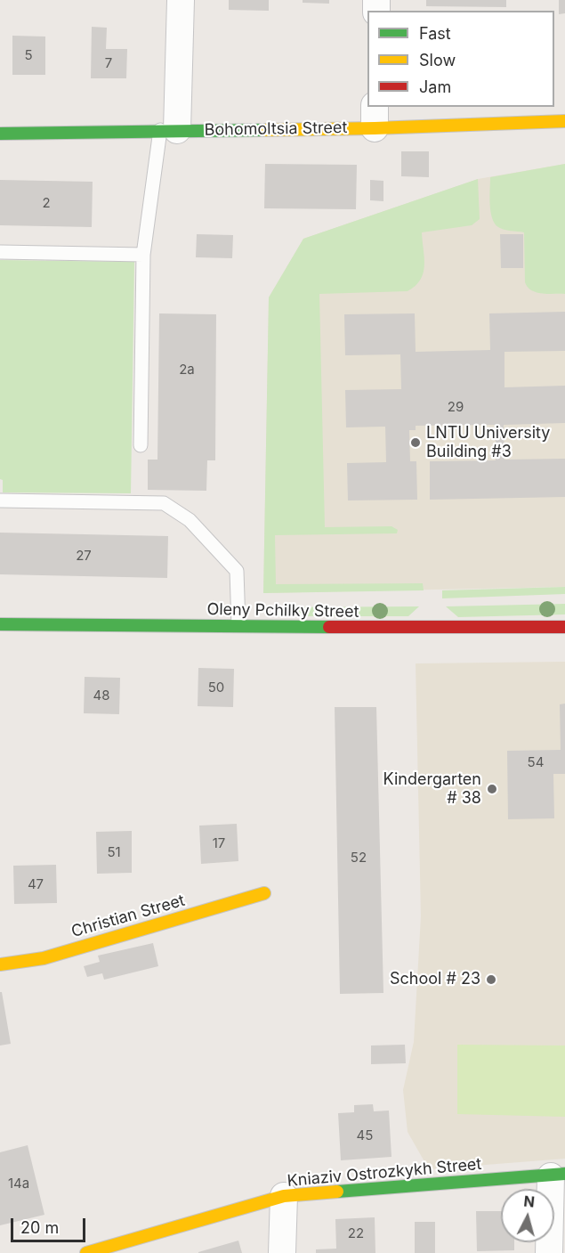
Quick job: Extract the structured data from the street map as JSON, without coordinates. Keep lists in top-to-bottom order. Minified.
{"streets":{"street":["Bohomoltsia Street","Oleny Pchilky Street","Christian Street","Kniaziv Ostrozkykh Street"]},"places":["LNTU University Building #3","Kindergarten # 38","School # 23"],"house_numbers":["5","7","2","2а","29","27","50","48","54","17","51","52","47","45","14а","22"],"legend":["Fast","Slow","Jam"],"scale_bar":"20 m","north":"top"}
